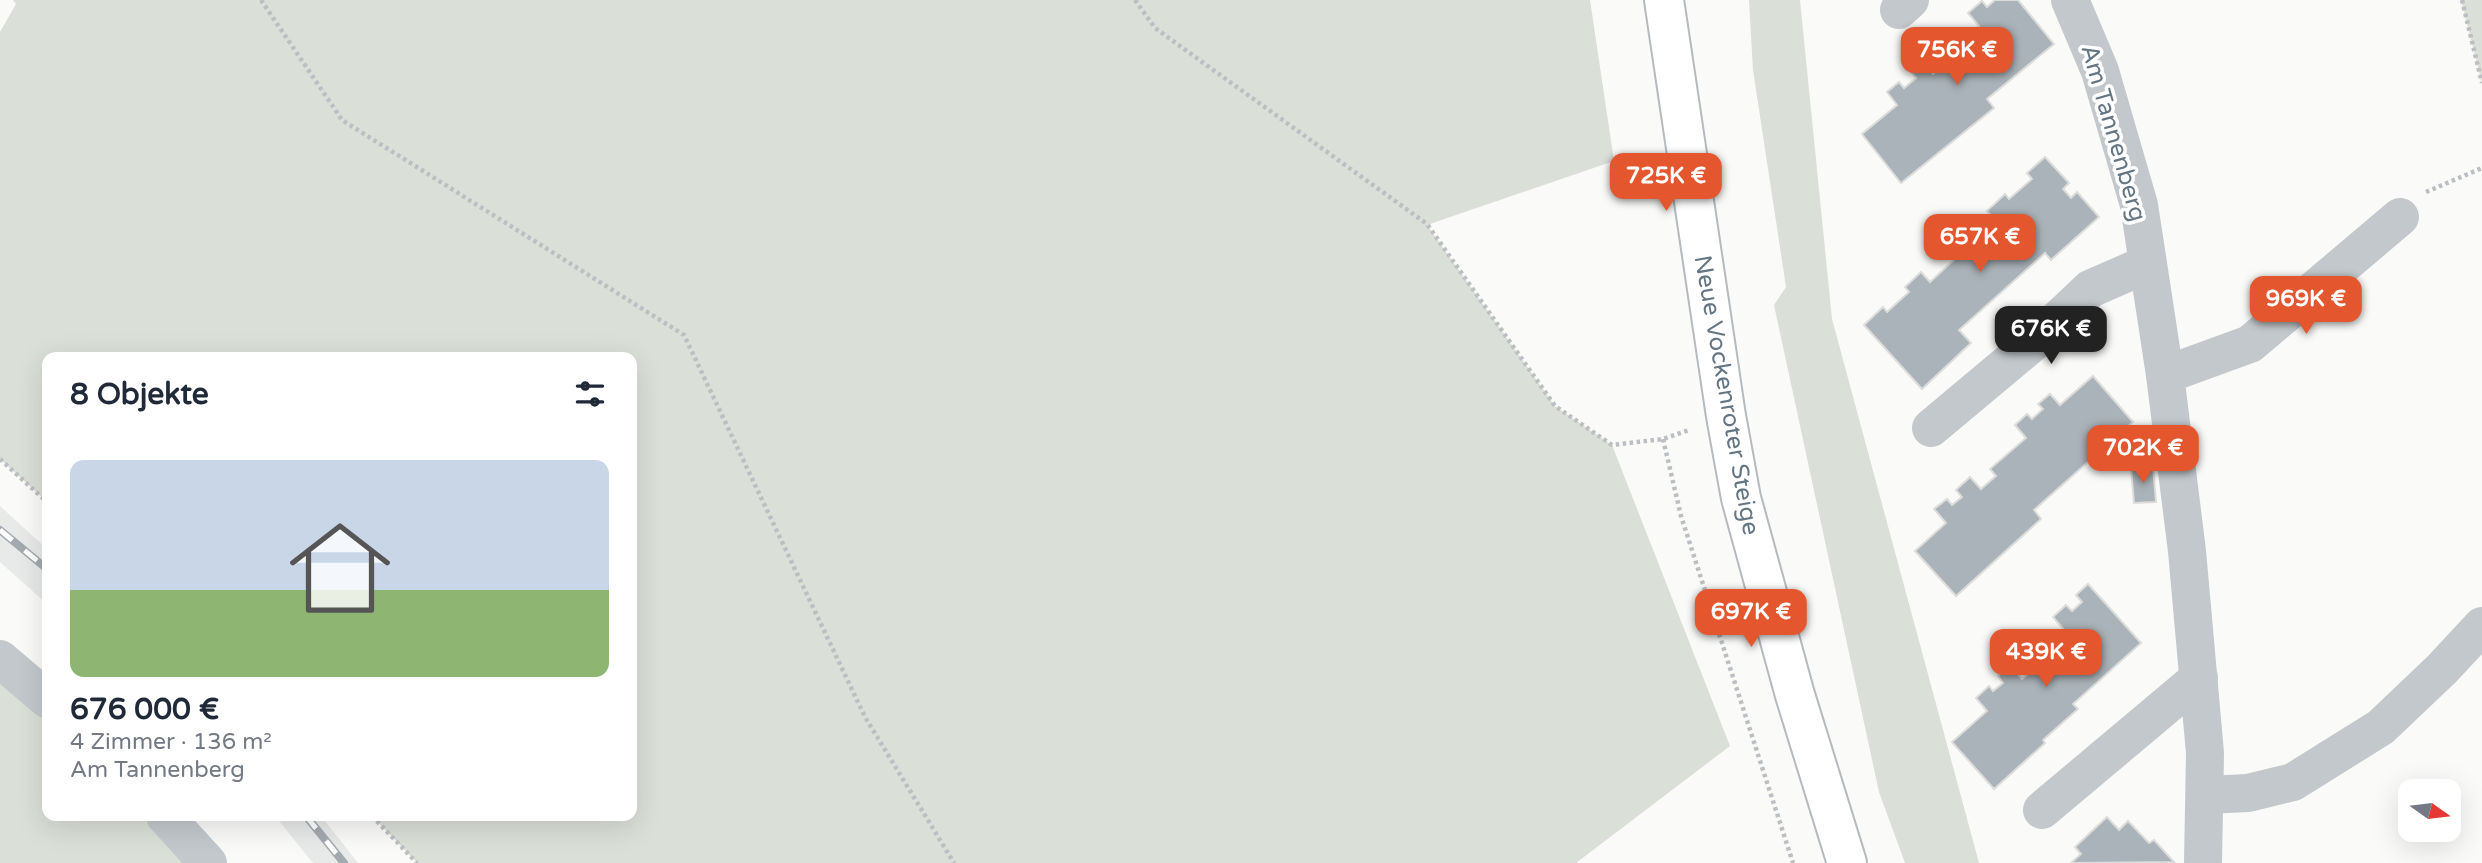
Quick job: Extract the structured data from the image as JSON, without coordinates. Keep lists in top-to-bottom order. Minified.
{"streets":{"main road":["Neue Vockenroter Steige"],"street":["Am Tannenberg"]},"north":"right","page":{"price":["756K €","725K €","657K €","969K €","676K €","702K €","697K €","439K €"],"heading":"8 Objekte","list":[{"name":"676 000 €","note":"4 Zimmer · 136 m² · Am Tannenberg"}]}}
